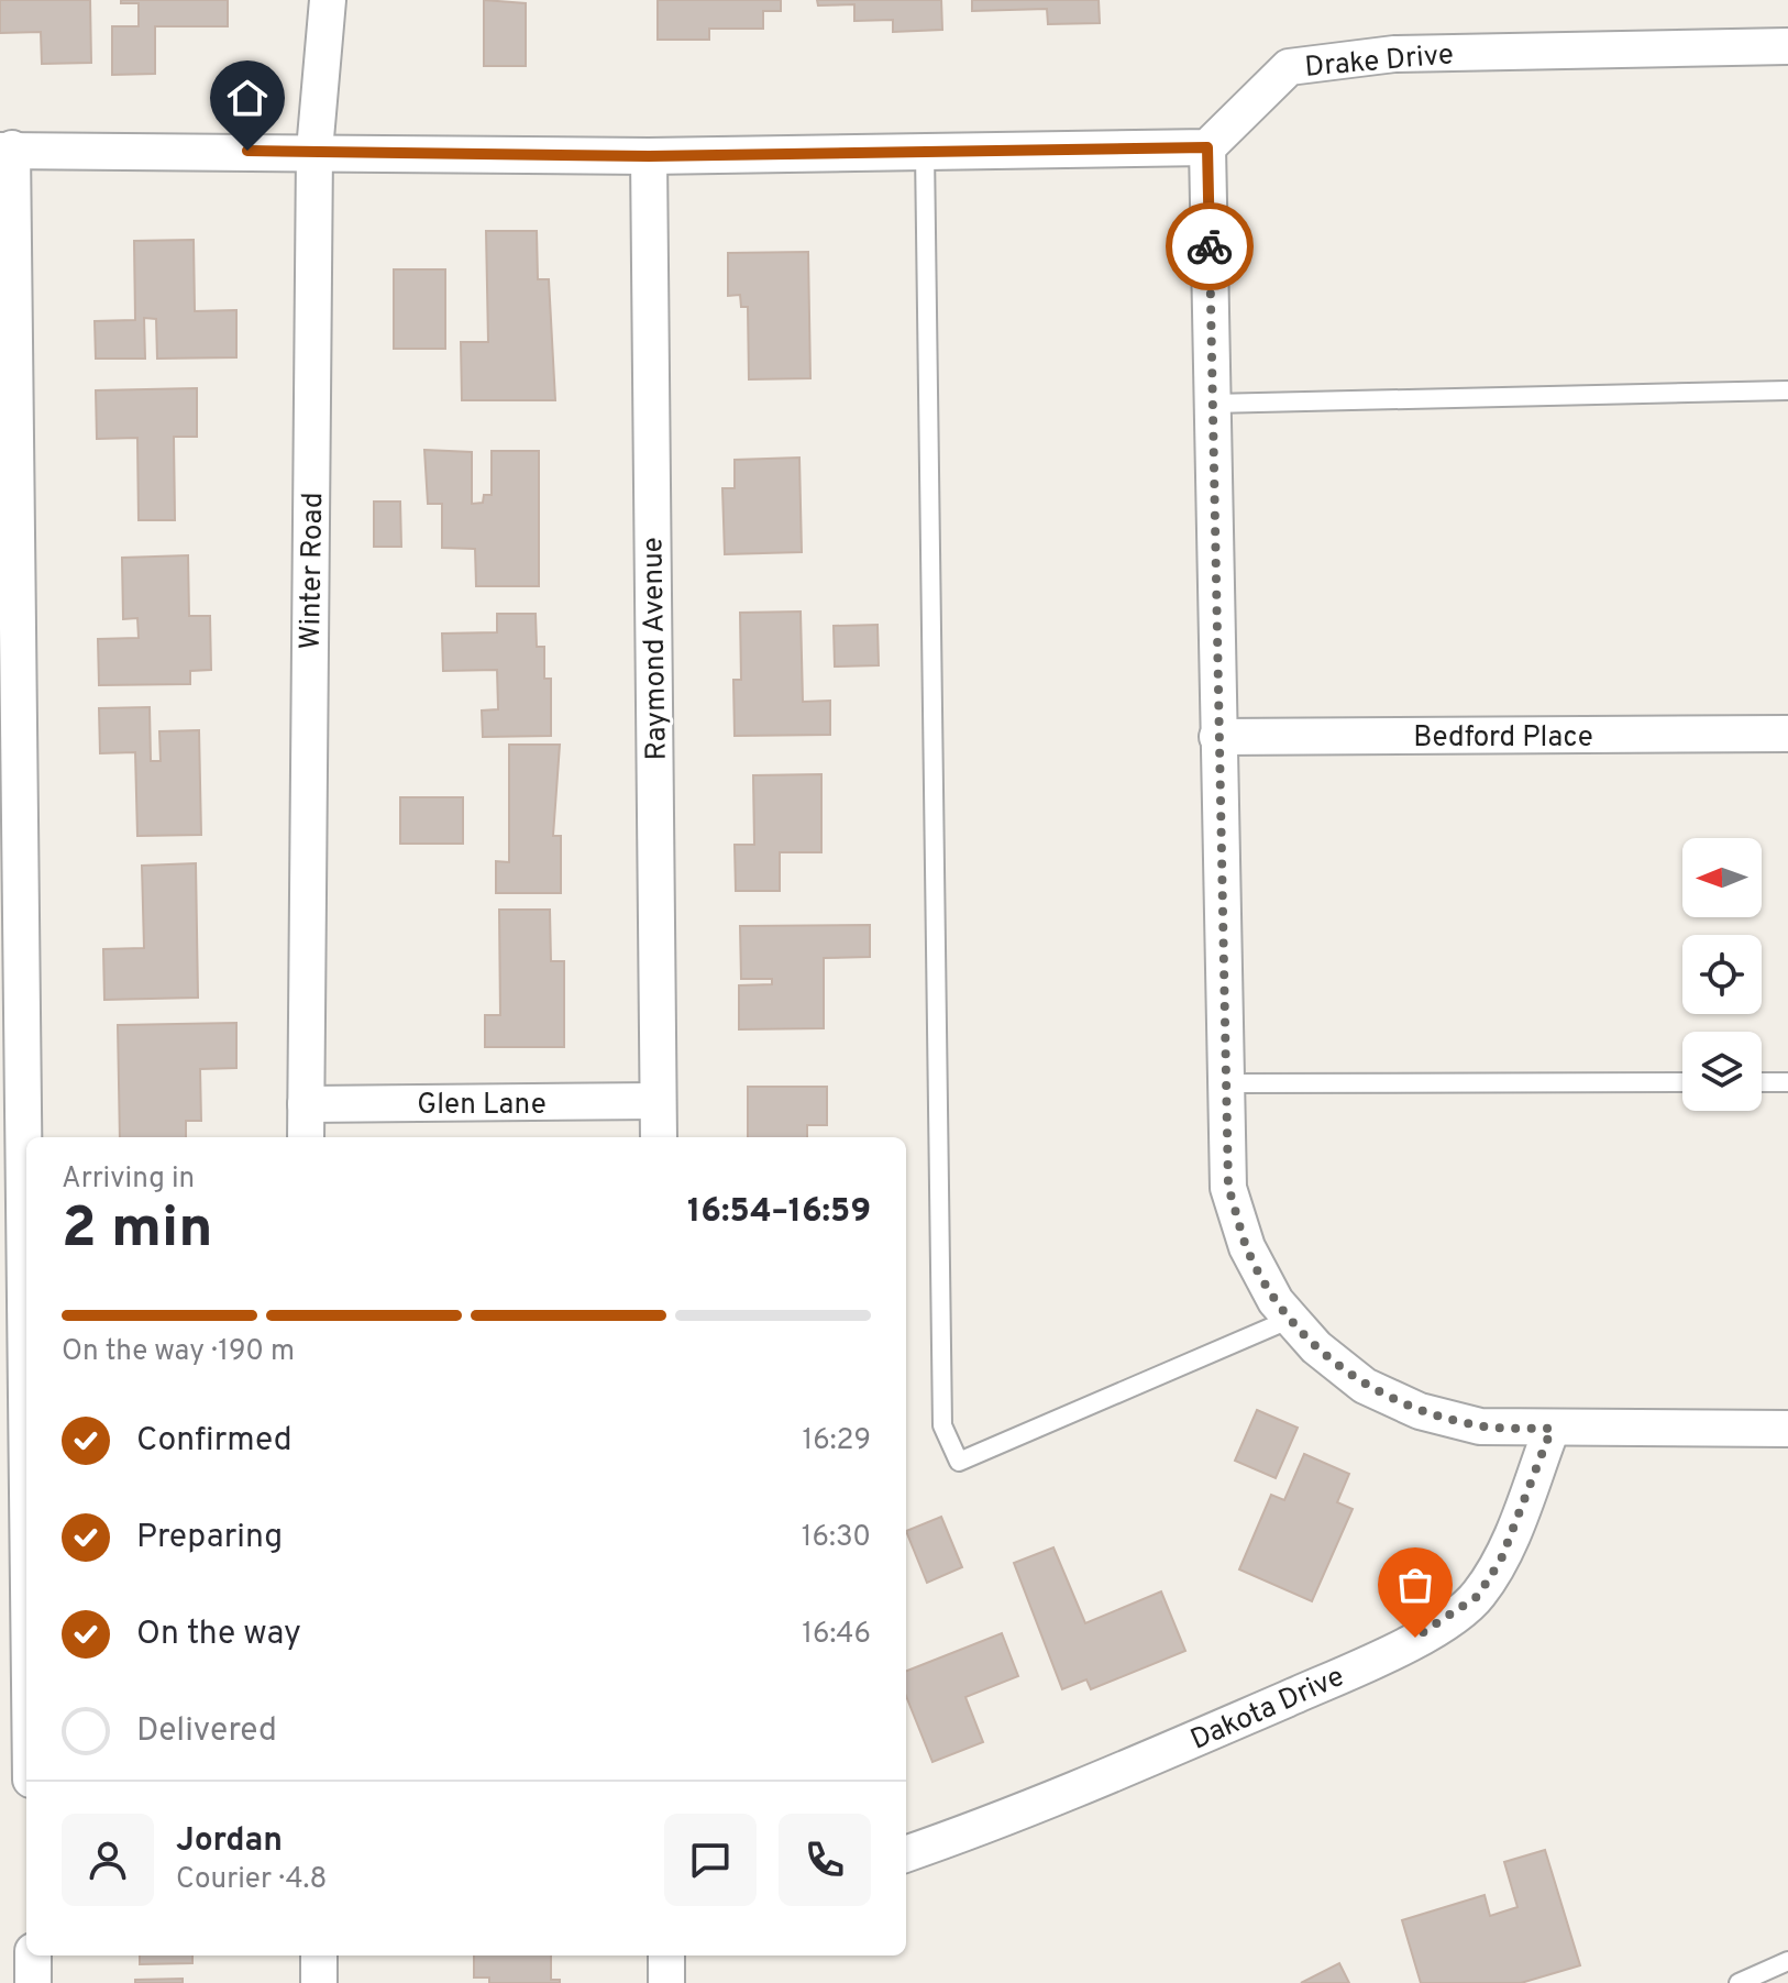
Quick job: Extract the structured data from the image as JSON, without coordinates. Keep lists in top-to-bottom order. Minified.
{"streets":{"street":["Drake Drive","Winter Road","Raymond Avenue","Bedford Place","Glen Lane","Dakota Drive"]},"crossings":[["Winter Road","Glen Lane"],["Raymond Avenue","Glen Lane"]],"north":"left","page":{"heading":["2 min","Arriving in","16:54–16:59"],"panel":["Jordan","Courier · 4.8"],"bar":"On the way · 190 m","list":[["Confirmed","16:29"],["Preparing","16:30"],["On the way","16:46"],"Delivered"]}}
